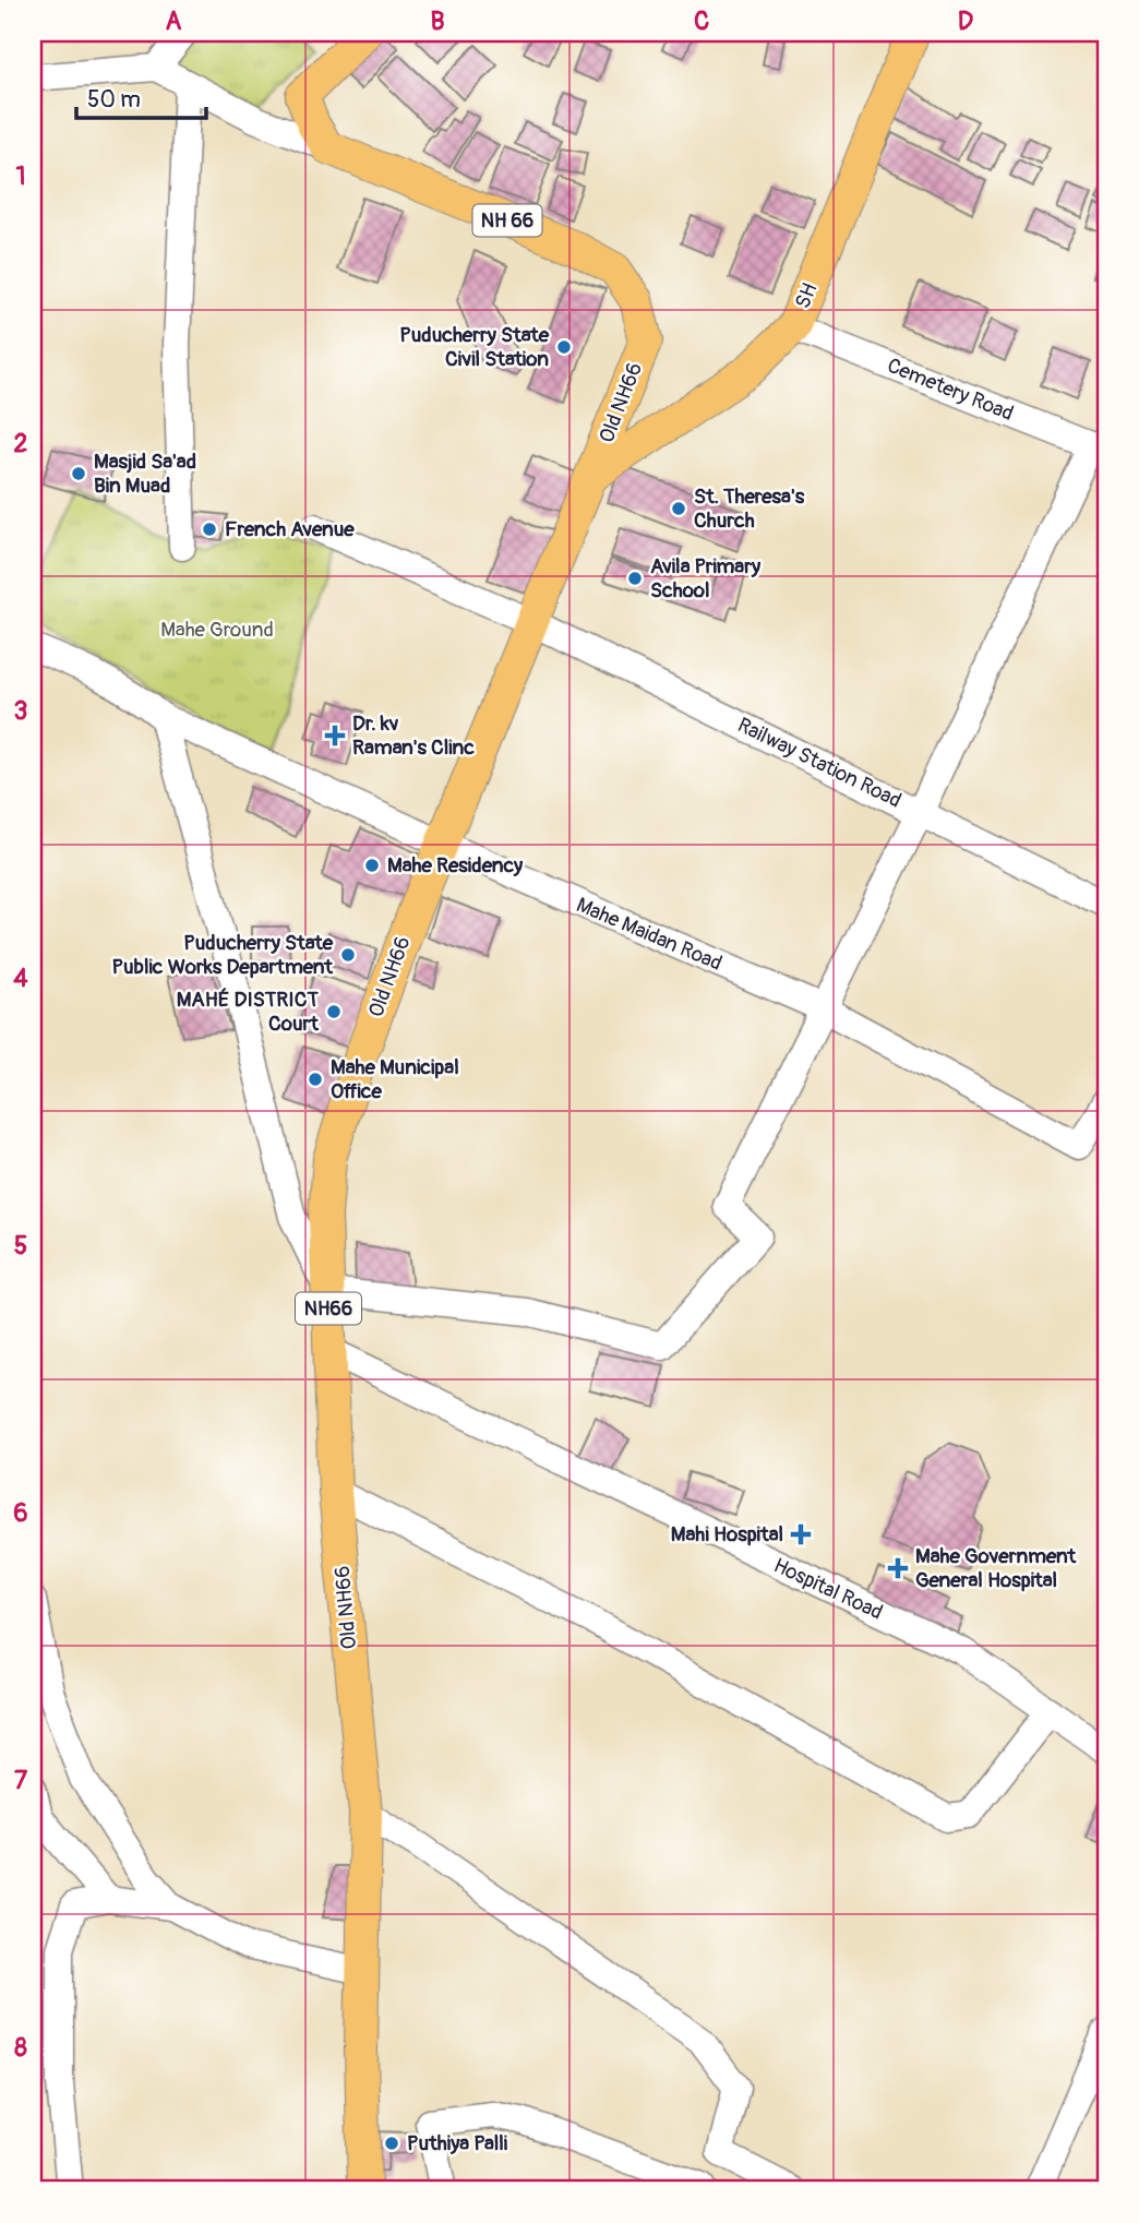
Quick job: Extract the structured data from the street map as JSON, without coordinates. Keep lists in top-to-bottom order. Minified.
{"streets":{"main road":["NH 66","SH","Old NH66","NH66"],"street":["Cemetery Road","Railway Station Road","Mahe Maidan Road","Hospital Road"]},"crossings":[["SH","Cemetery Road"],["SH","Old NH66"],["Old NH66","Railway Station Road"],["Old NH66","Mahe Maidan Road"],["Old NH66","Hospital Road"]],"parks":["Mahe Ground"],"places":{"other":["Puducherry State Civil Station","Masjid Sa'ad Bin Muad","St. Theresa's Church","French Avenue","Avila Primary School","Mahe Residency","Puducherry State Public Works Department","MAHÉ DISTRICT Court","Mahe Municipal Office","Puthiya Palli"],"health":["Dr. kv Raman's Clinc","Mahi Hospital","Mahe Government General Hospital"]},"scale_bar":"50 m","grid":{"columns":["A","B","C","D"],"rows":["1","2","3","4","5","6","7","8"]}}
